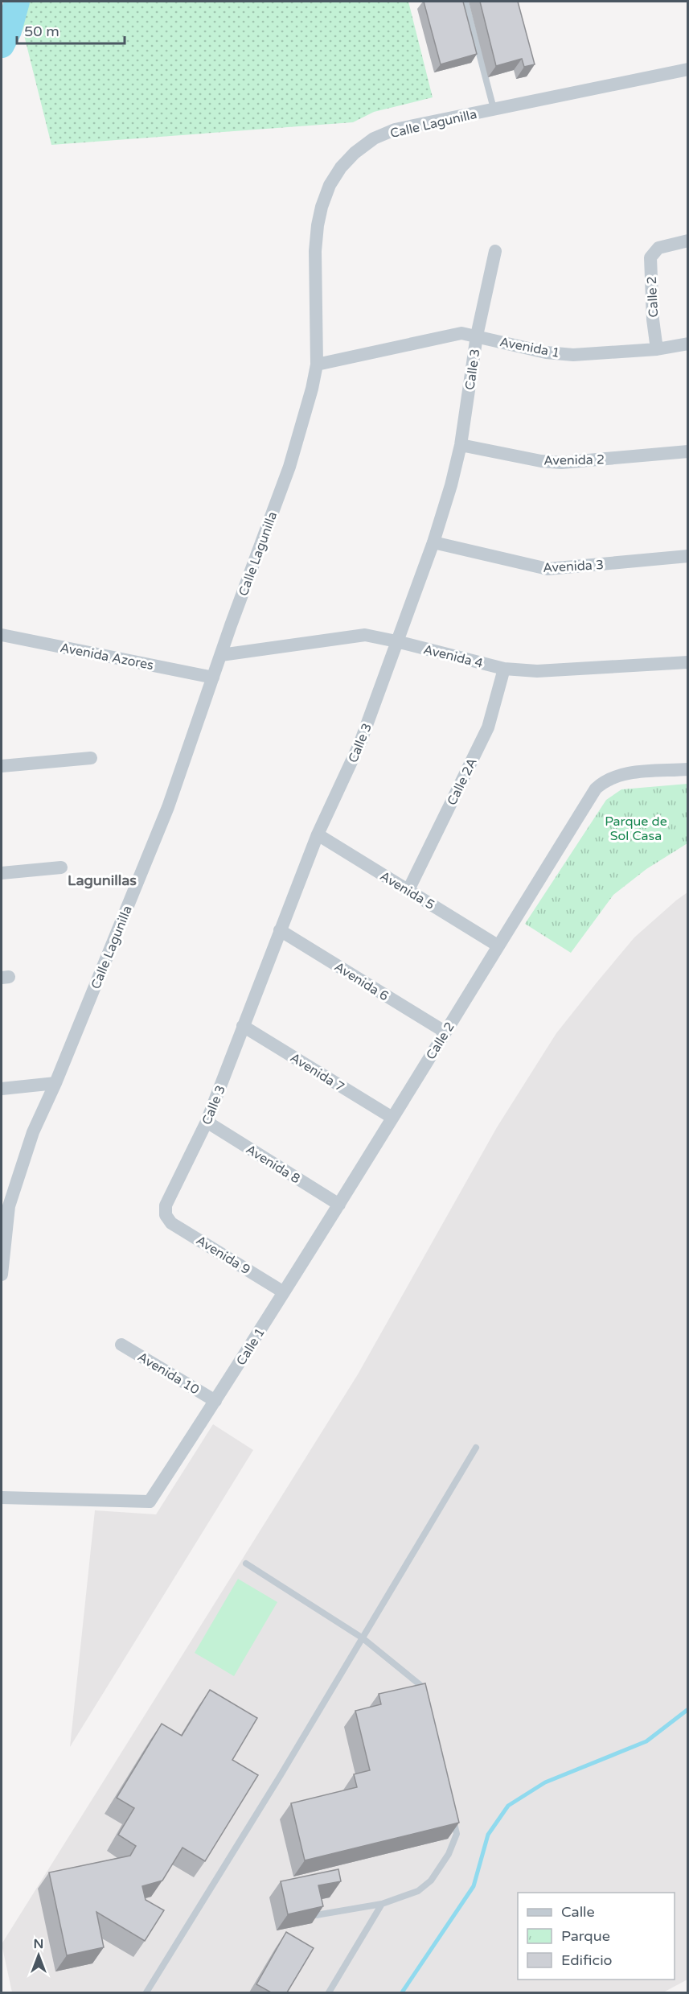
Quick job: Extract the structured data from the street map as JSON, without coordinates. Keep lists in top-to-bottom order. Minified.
{"streets":{"street":["Calle Lagunilla","Calle 2","Avenida 1","Calle 3","Avenida 2","Avenida 3","Avenida Azores","Avenida 4","Calle 2A","Avenida 5","Avenida 6","Avenida 7","Avenida 8","Avenida 9","Calle 1","Avenida 10"]},"crossings":[["Calle Lagunilla","Avenida 1"],["Calle Lagunilla","Avenida Azores"],["Calle Lagunilla","Avenida 4"],["Calle 2","Avenida 1"],["Calle 2","Avenida 5"],["Calle 2","Avenida 6"],["Calle 2","Avenida 7"],["Calle 2","Avenida 8"],["Calle 2","Avenida 9"],["Calle 2","Calle 1"],["Avenida 1","Calle 3"],["Calle 3","Avenida 2"],["Calle 3","Avenida 3"],["Calle 3","Avenida 4"],["Calle 3","Avenida 5"],["Calle 3","Avenida 6"],["Calle 3","Avenida 7"],["Calle 3","Avenida 8"],["Calle 3","Avenida 9"],["Avenida 4","Calle 2A"],["Calle 2A","Avenida 5"],["Avenida 9","Calle 1"],["Calle 1","Avenida 10"]],"districts":["Lagunillas"],"parks":["Parque de Sol Casa"],"legend":["Calle","Parque","Edificio"],"scale_bar":"50 m","north":"top"}
